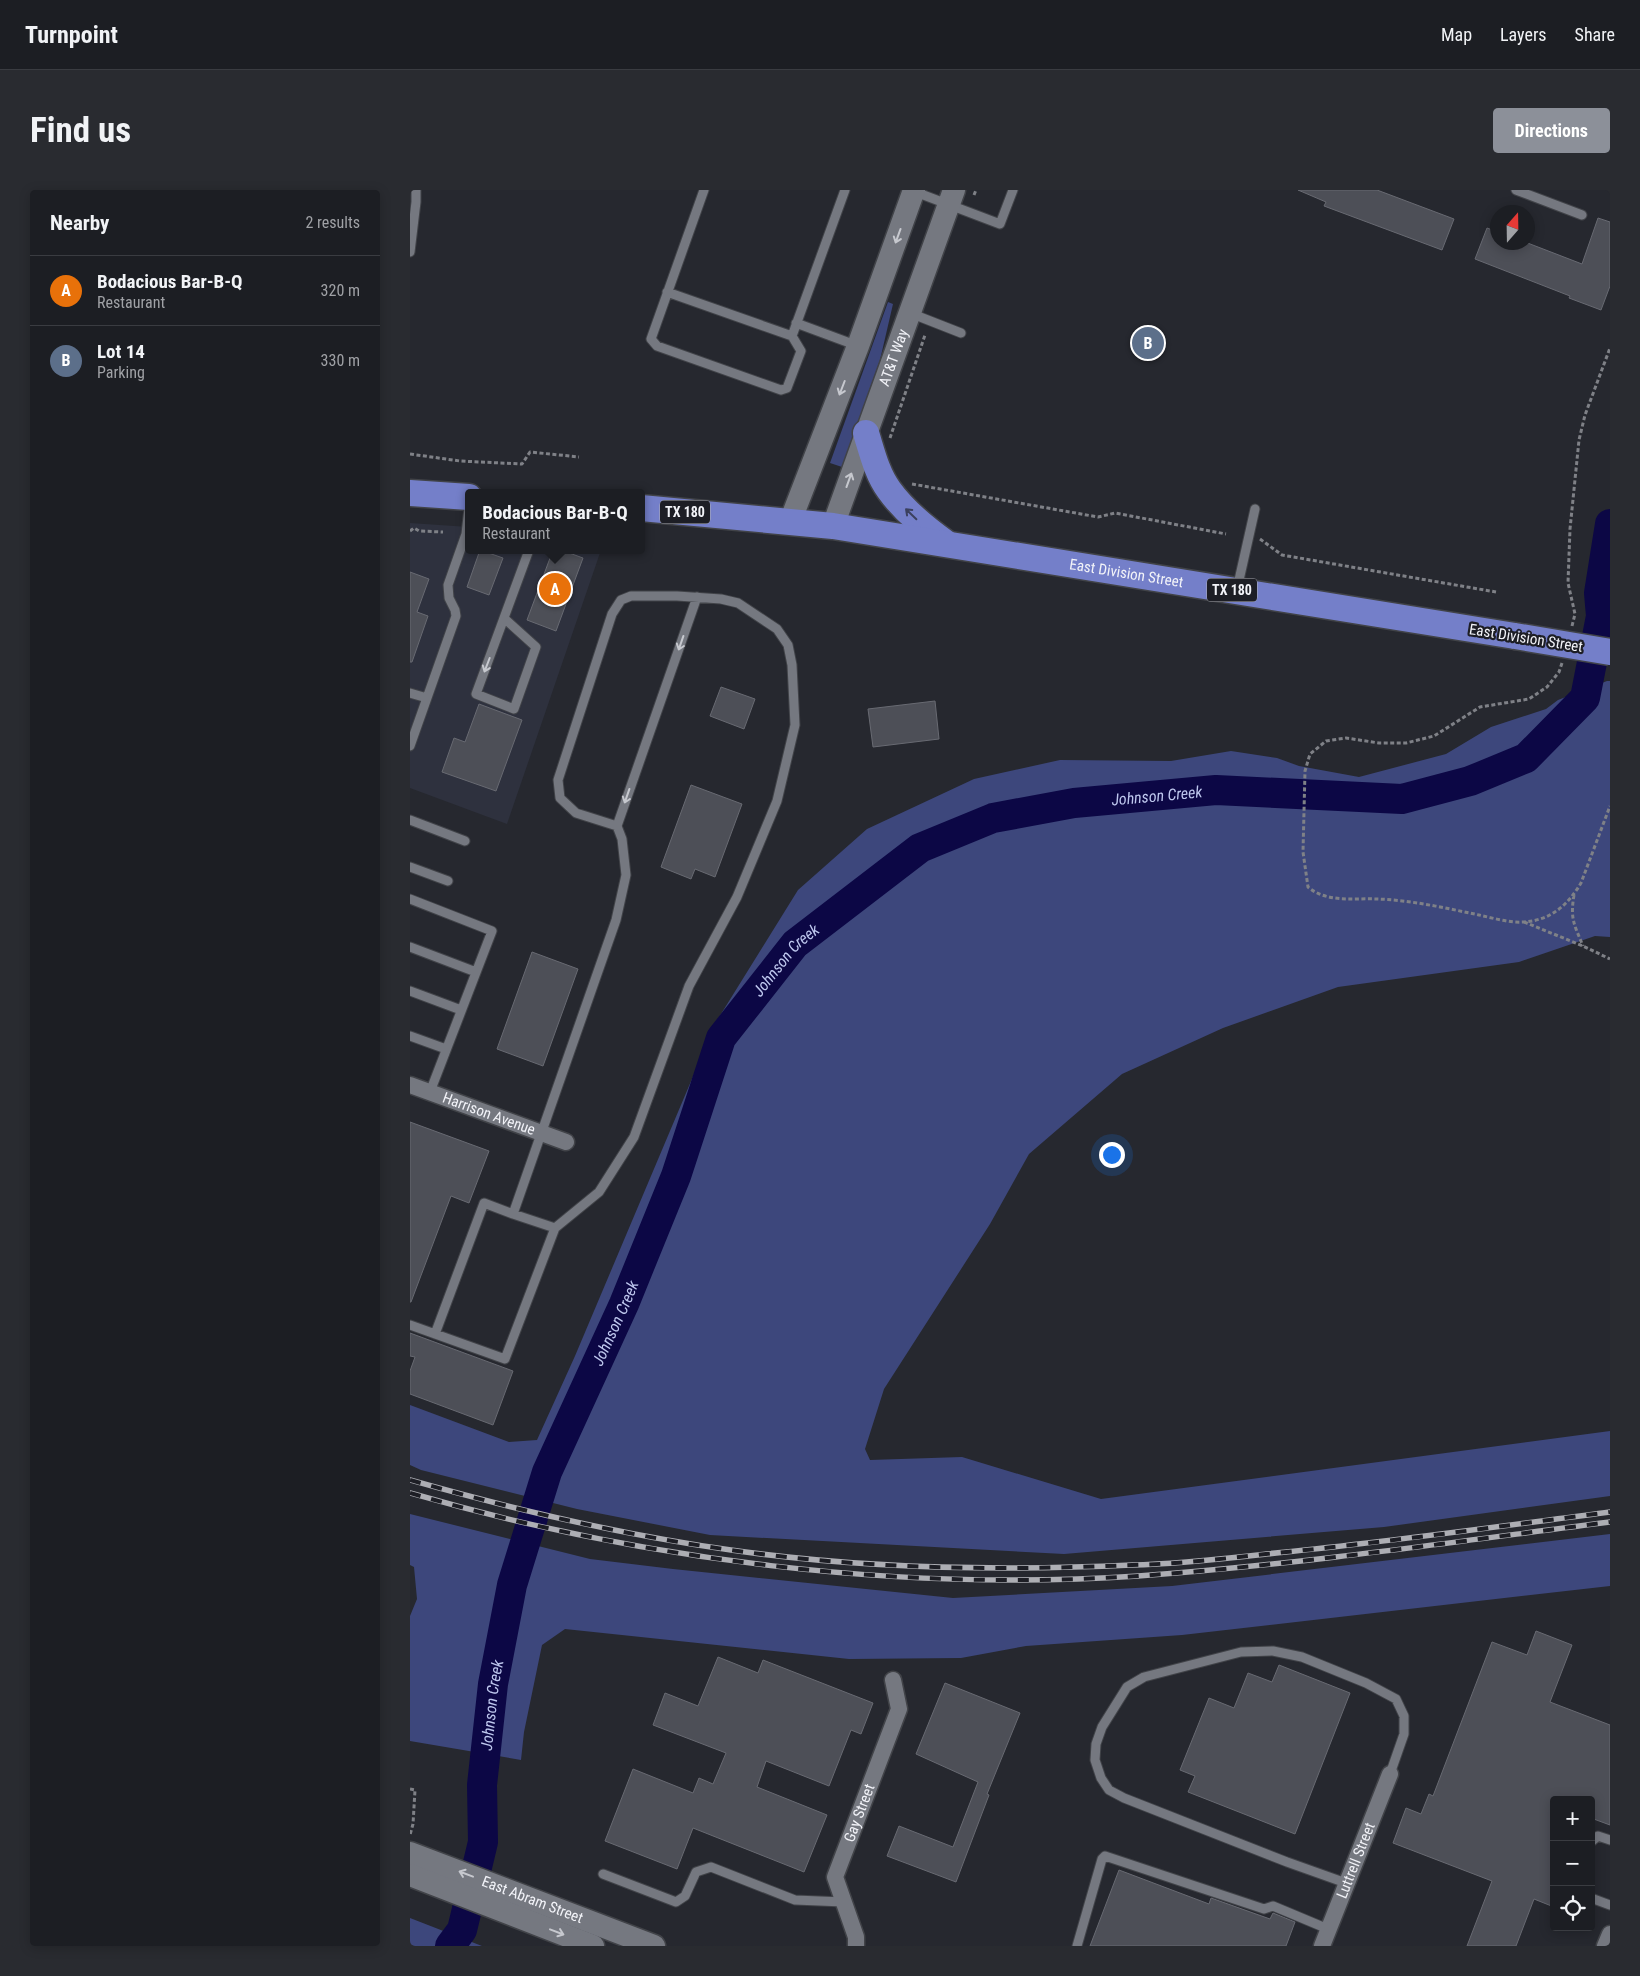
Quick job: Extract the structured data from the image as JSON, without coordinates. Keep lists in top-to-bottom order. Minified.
{"streets":{"main road":["AT&T Way","TX 180","East Division Street","East Abram Street"],"street":["Harrison Avenue","Gay Street","Luttrell Street"]},"crossings":[["AT&T Way","East Division Street"]],"water":["Johnson Creek"],"north":"top","page":{"header":"Turnpoint","nav":["Map","Layers","Share"],"buttons":"Directions","title":"Find us","heading":["Nearby","2 results"],"list":[{"mark":"A","name":"Bodacious Bar-B-Q","note":"Restaurant","value":"320 m"},{"mark":"B","name":"Lot 14","note":"Parking","value":"330 m"}],"pins":["B","A"],"popup":["Bodacious Bar-B-Q","Restaurant"],"map_buttons":["+","−"]}}
